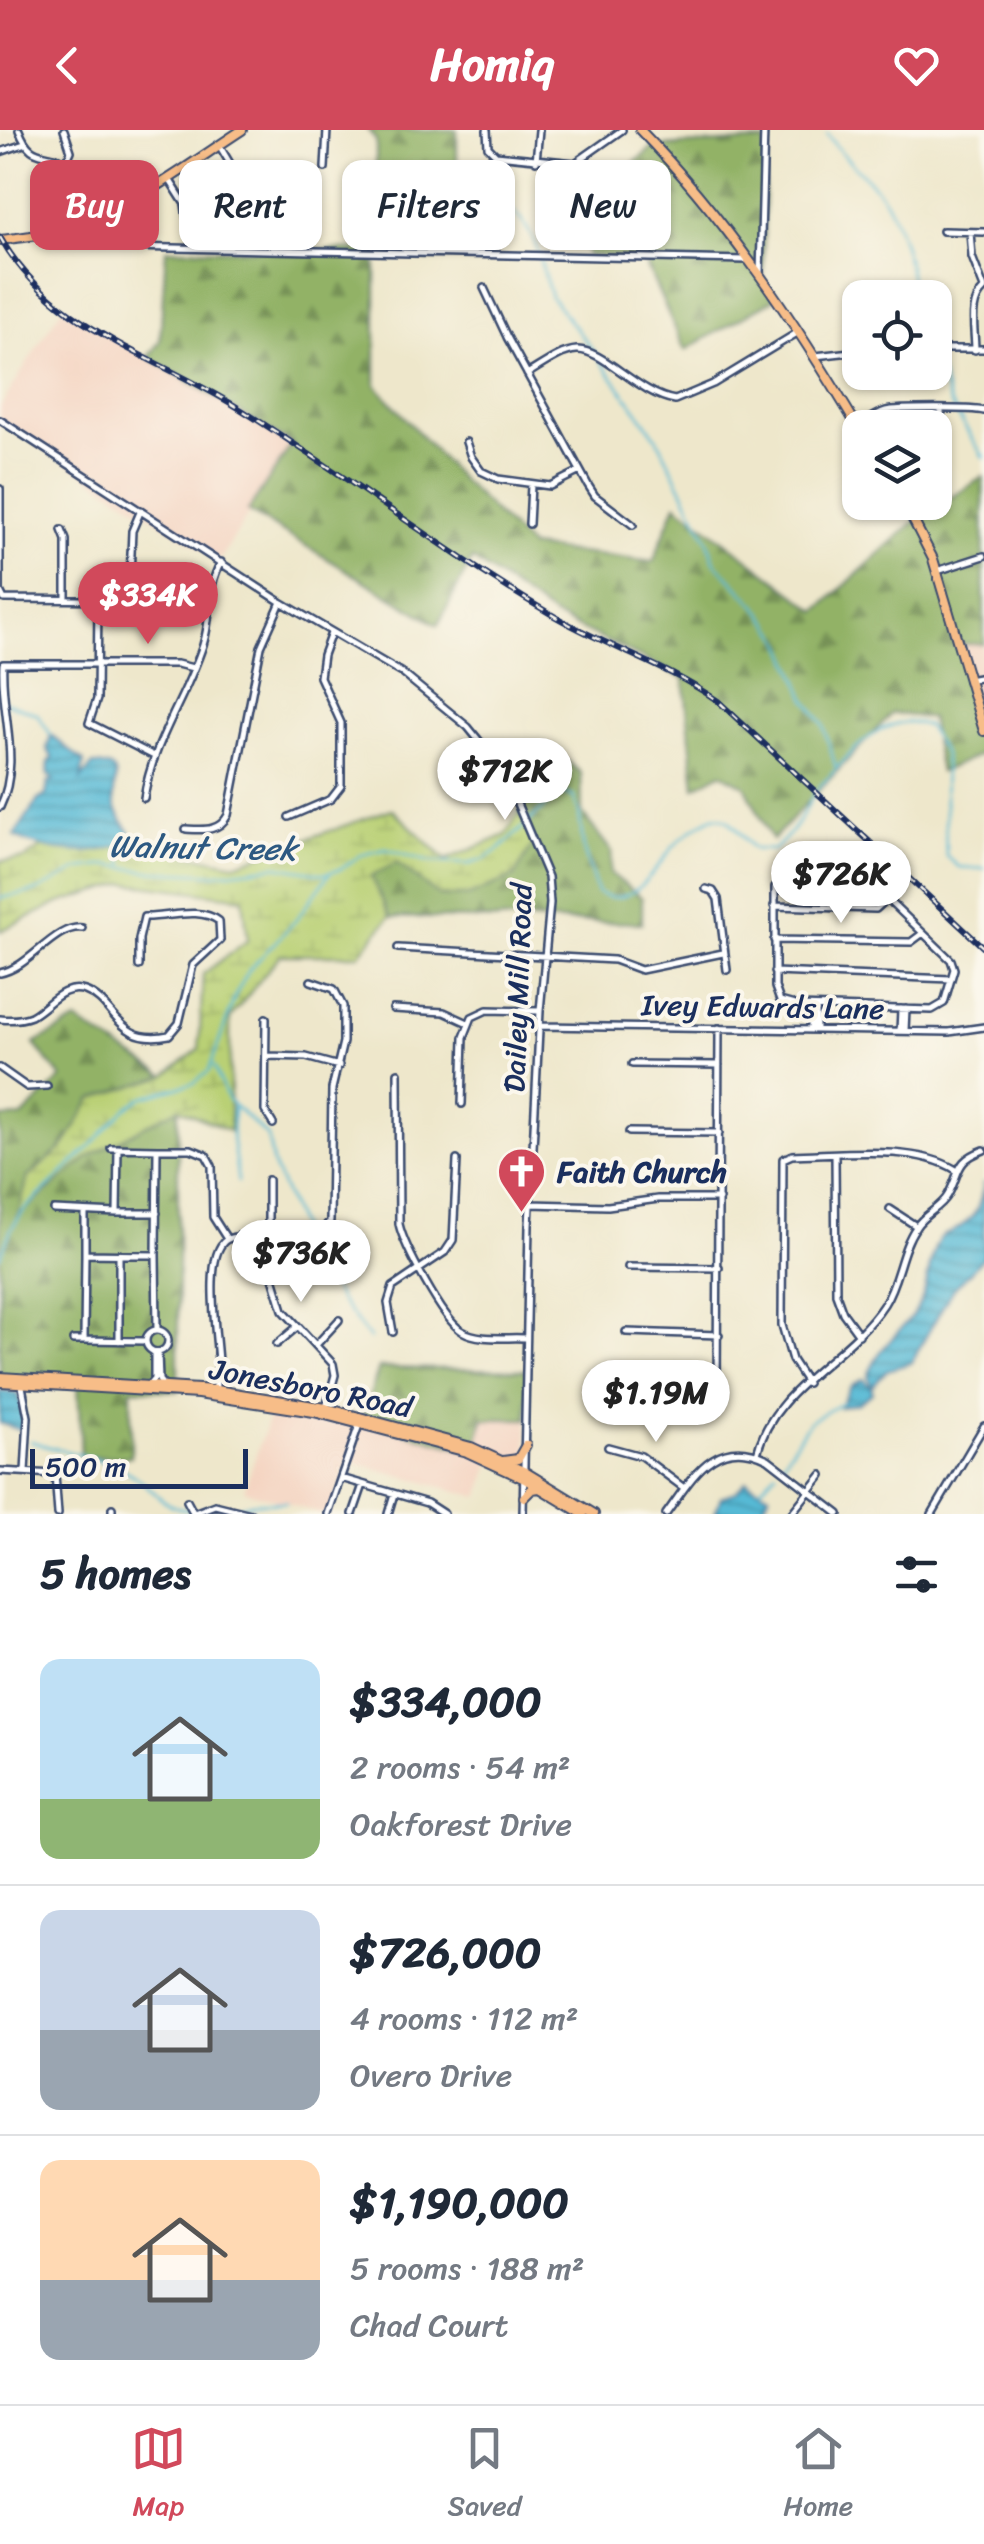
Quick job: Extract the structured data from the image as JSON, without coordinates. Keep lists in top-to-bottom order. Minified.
{"streets":{"main road":["Jonesboro Road"],"street":["Dailey Mill Road","Ivey Edwards Lane"]},"crossings":[["Dailey Mill Road","Ivey Edwards Lane"],["Dailey Mill Road","Jonesboro Road"]],"water":["Walnut Creek"],"places":{"church":["Faith Church"]},"scale_bar":"500 m","page":{"header":"Homiq","chip":["Buy","Rent","Filters","New"],"price":["$334K","$712K","$726K","$736K","$1.19M"],"scale":"500 m","heading":"5 homes","list":[{"name":"$334,000","note":"2 rooms · 54 m² · Oakforest Drive"},{"name":"$726,000","note":"4 rooms · 112 m² · Overo Drive"},{"name":"$1,190,000","note":"5 rooms · 188 m² · Chad Court"}],"tabs":["Map","Saved","Home"]}}
